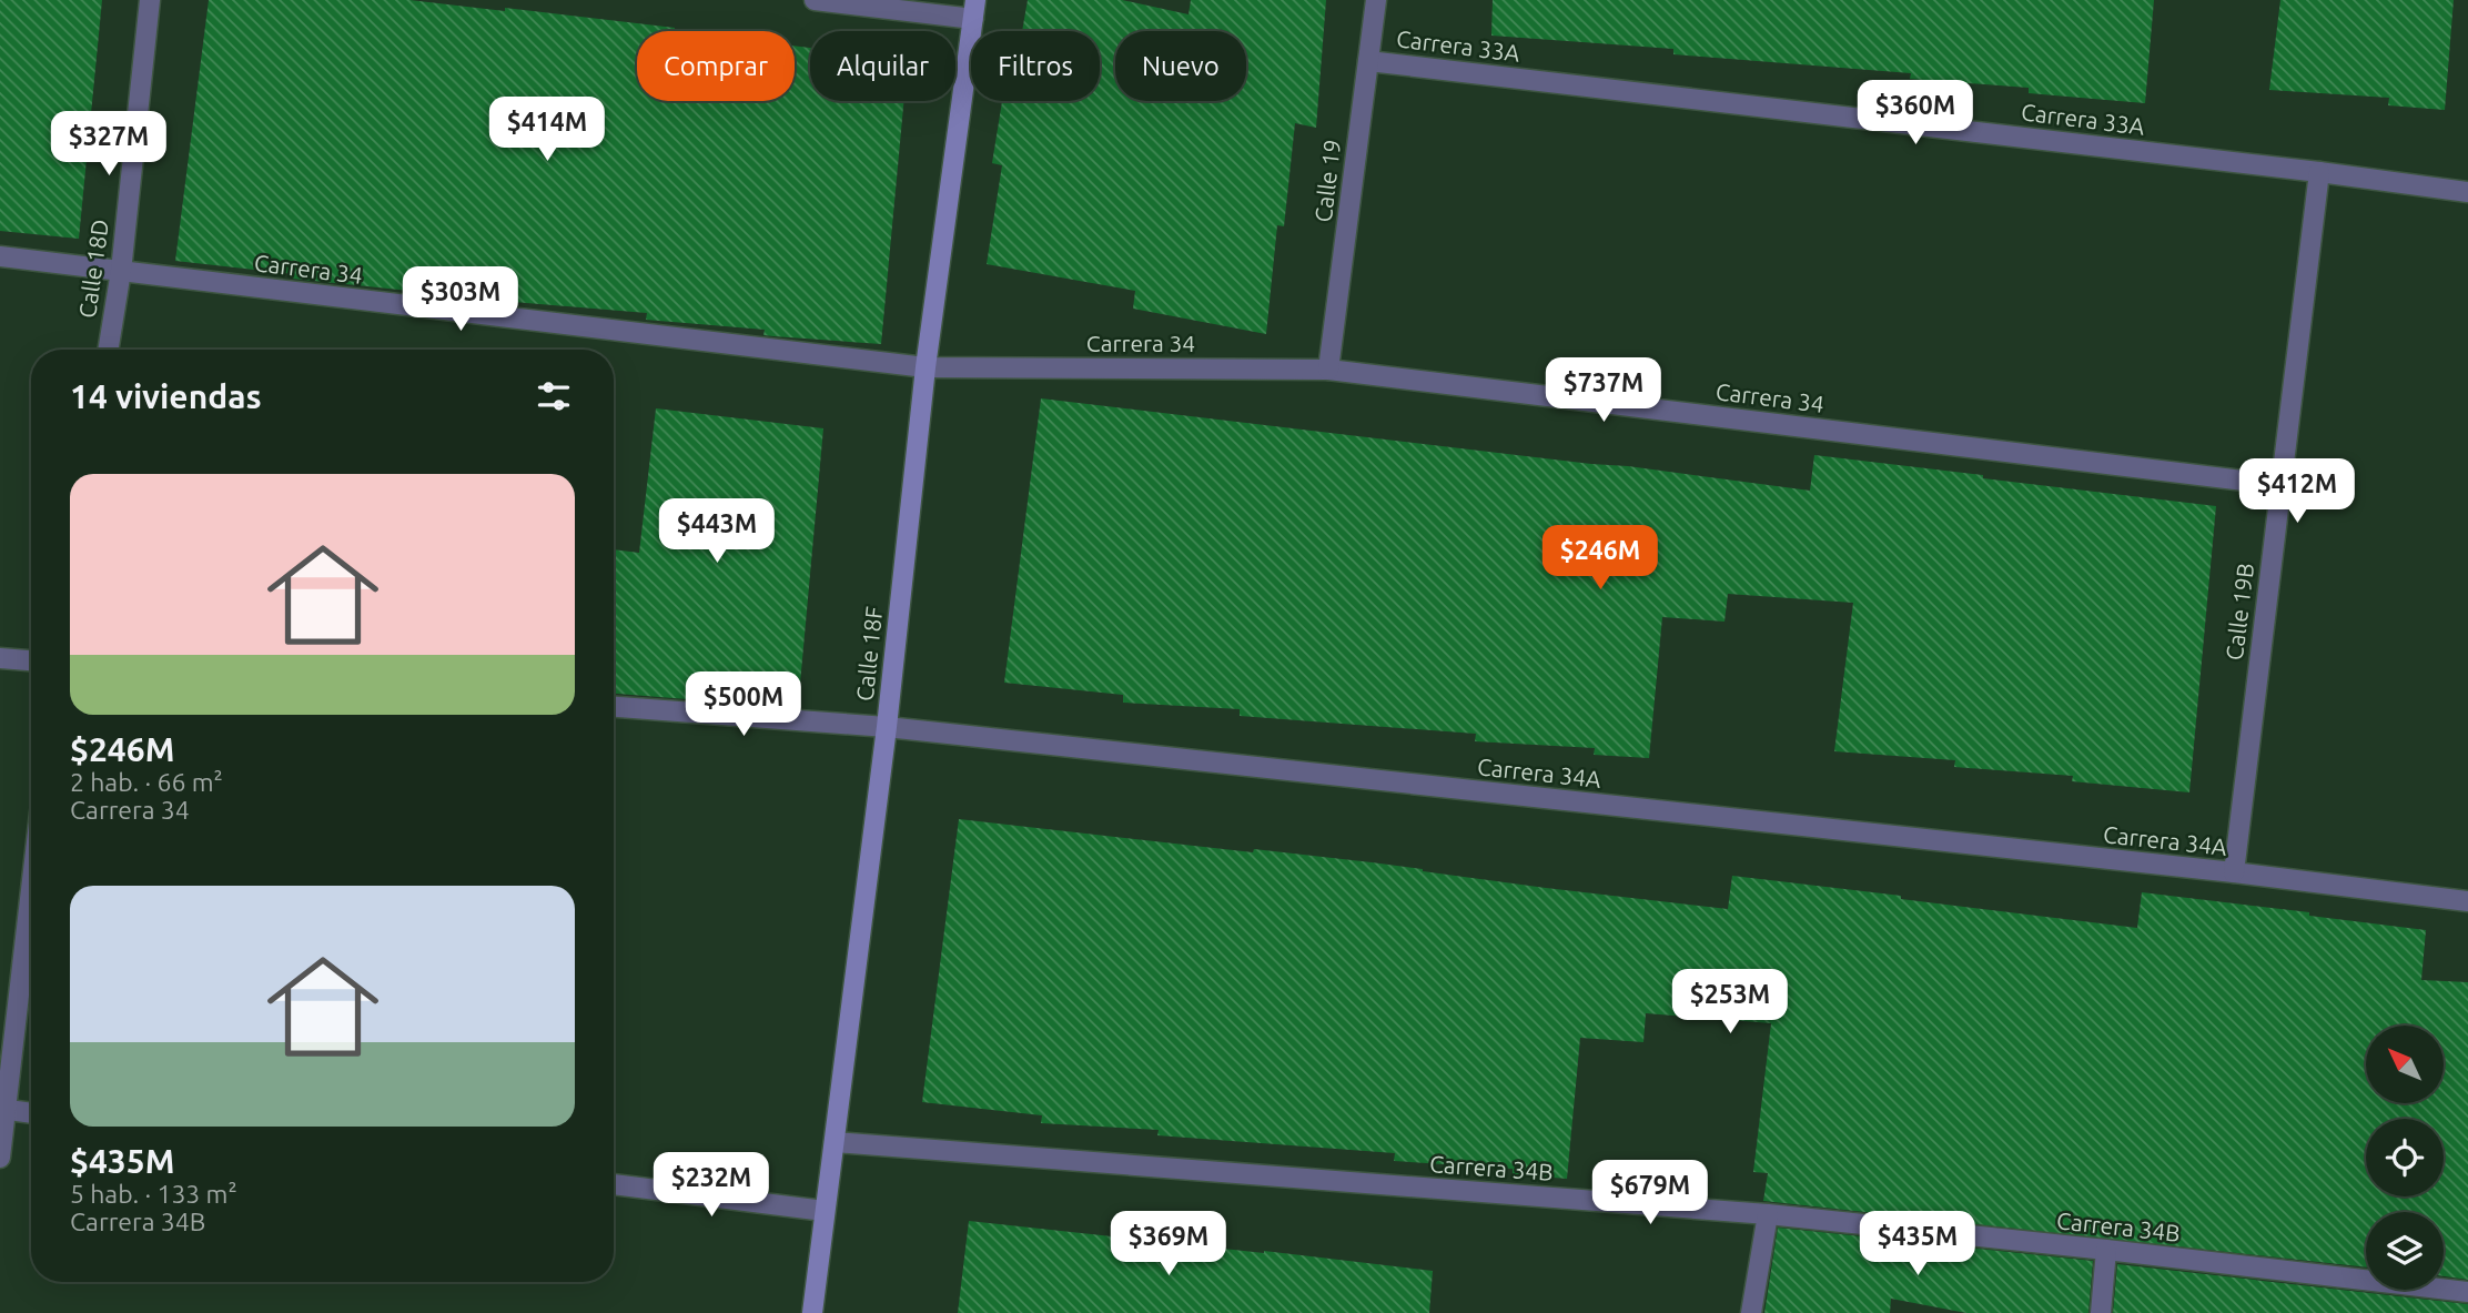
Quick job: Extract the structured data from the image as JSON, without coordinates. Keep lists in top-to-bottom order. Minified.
{"streets":{"street":["Carrera 33A","Calle 19","Calle 18D","Carrera 34","Calle 19B","Calle 18F","Carrera 34A","Carrera 34B"]},"crossings":[["Carrera 33A","Calle 19"],["Carrera 33A","Calle 19B"],["Calle 19","Carrera 34"],["Calle 18D","Carrera 34"],["Carrera 34","Calle 19B"],["Carrera 34","Calle 18F"],["Calle 19B","Carrera 34A"],["Calle 18F","Carrera 34A"],["Calle 18F","Carrera 34B"]],"north":"top left","page":{"chip":["Comprar","Alquilar","Filtros","Nuevo"],"price":["$360M","$414M","$327M","$303M","$737M","$412M","$443M","$246M","$500M","$253M","$232M","$679M","$369M","$435M"],"heading":"14 viviendas","list":[{"name":"$246M","note":"2 hab. · 66 m² · Carrera 34"},{"name":"$435M","note":"5 hab. · 133 m² · Carrera 34B"}]}}
